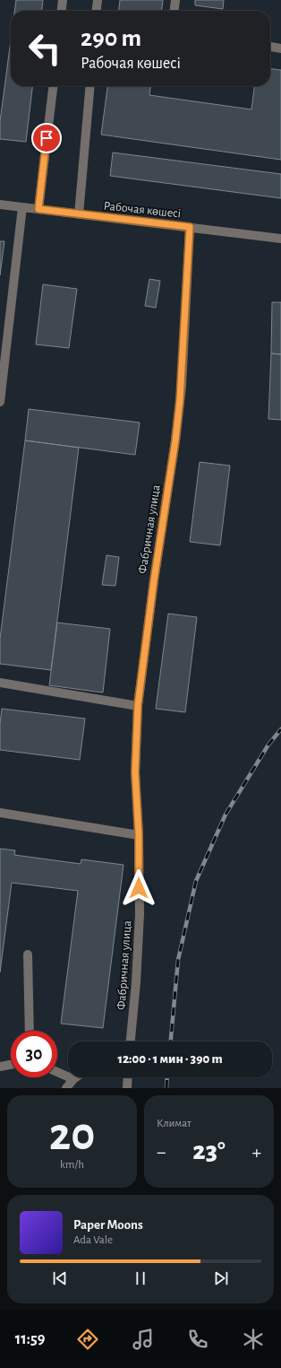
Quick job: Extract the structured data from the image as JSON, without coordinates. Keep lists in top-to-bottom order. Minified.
{"streets":{"street":["Рабочая көшесі","Фабричная улица"]},"crossings":[["Рабочая көшесі","Фабричная улица"]],"page":{"turn":["290 m","Рабочая көшесі"],"limit":"30","trip":"12:00 · 1 мин · 390 m","tile":[["20","km/h"],"Климат"],"heat":["−","23°","+"],"song":["Paper Moons","Ada Vale"],"tabs":"11:59"}}
